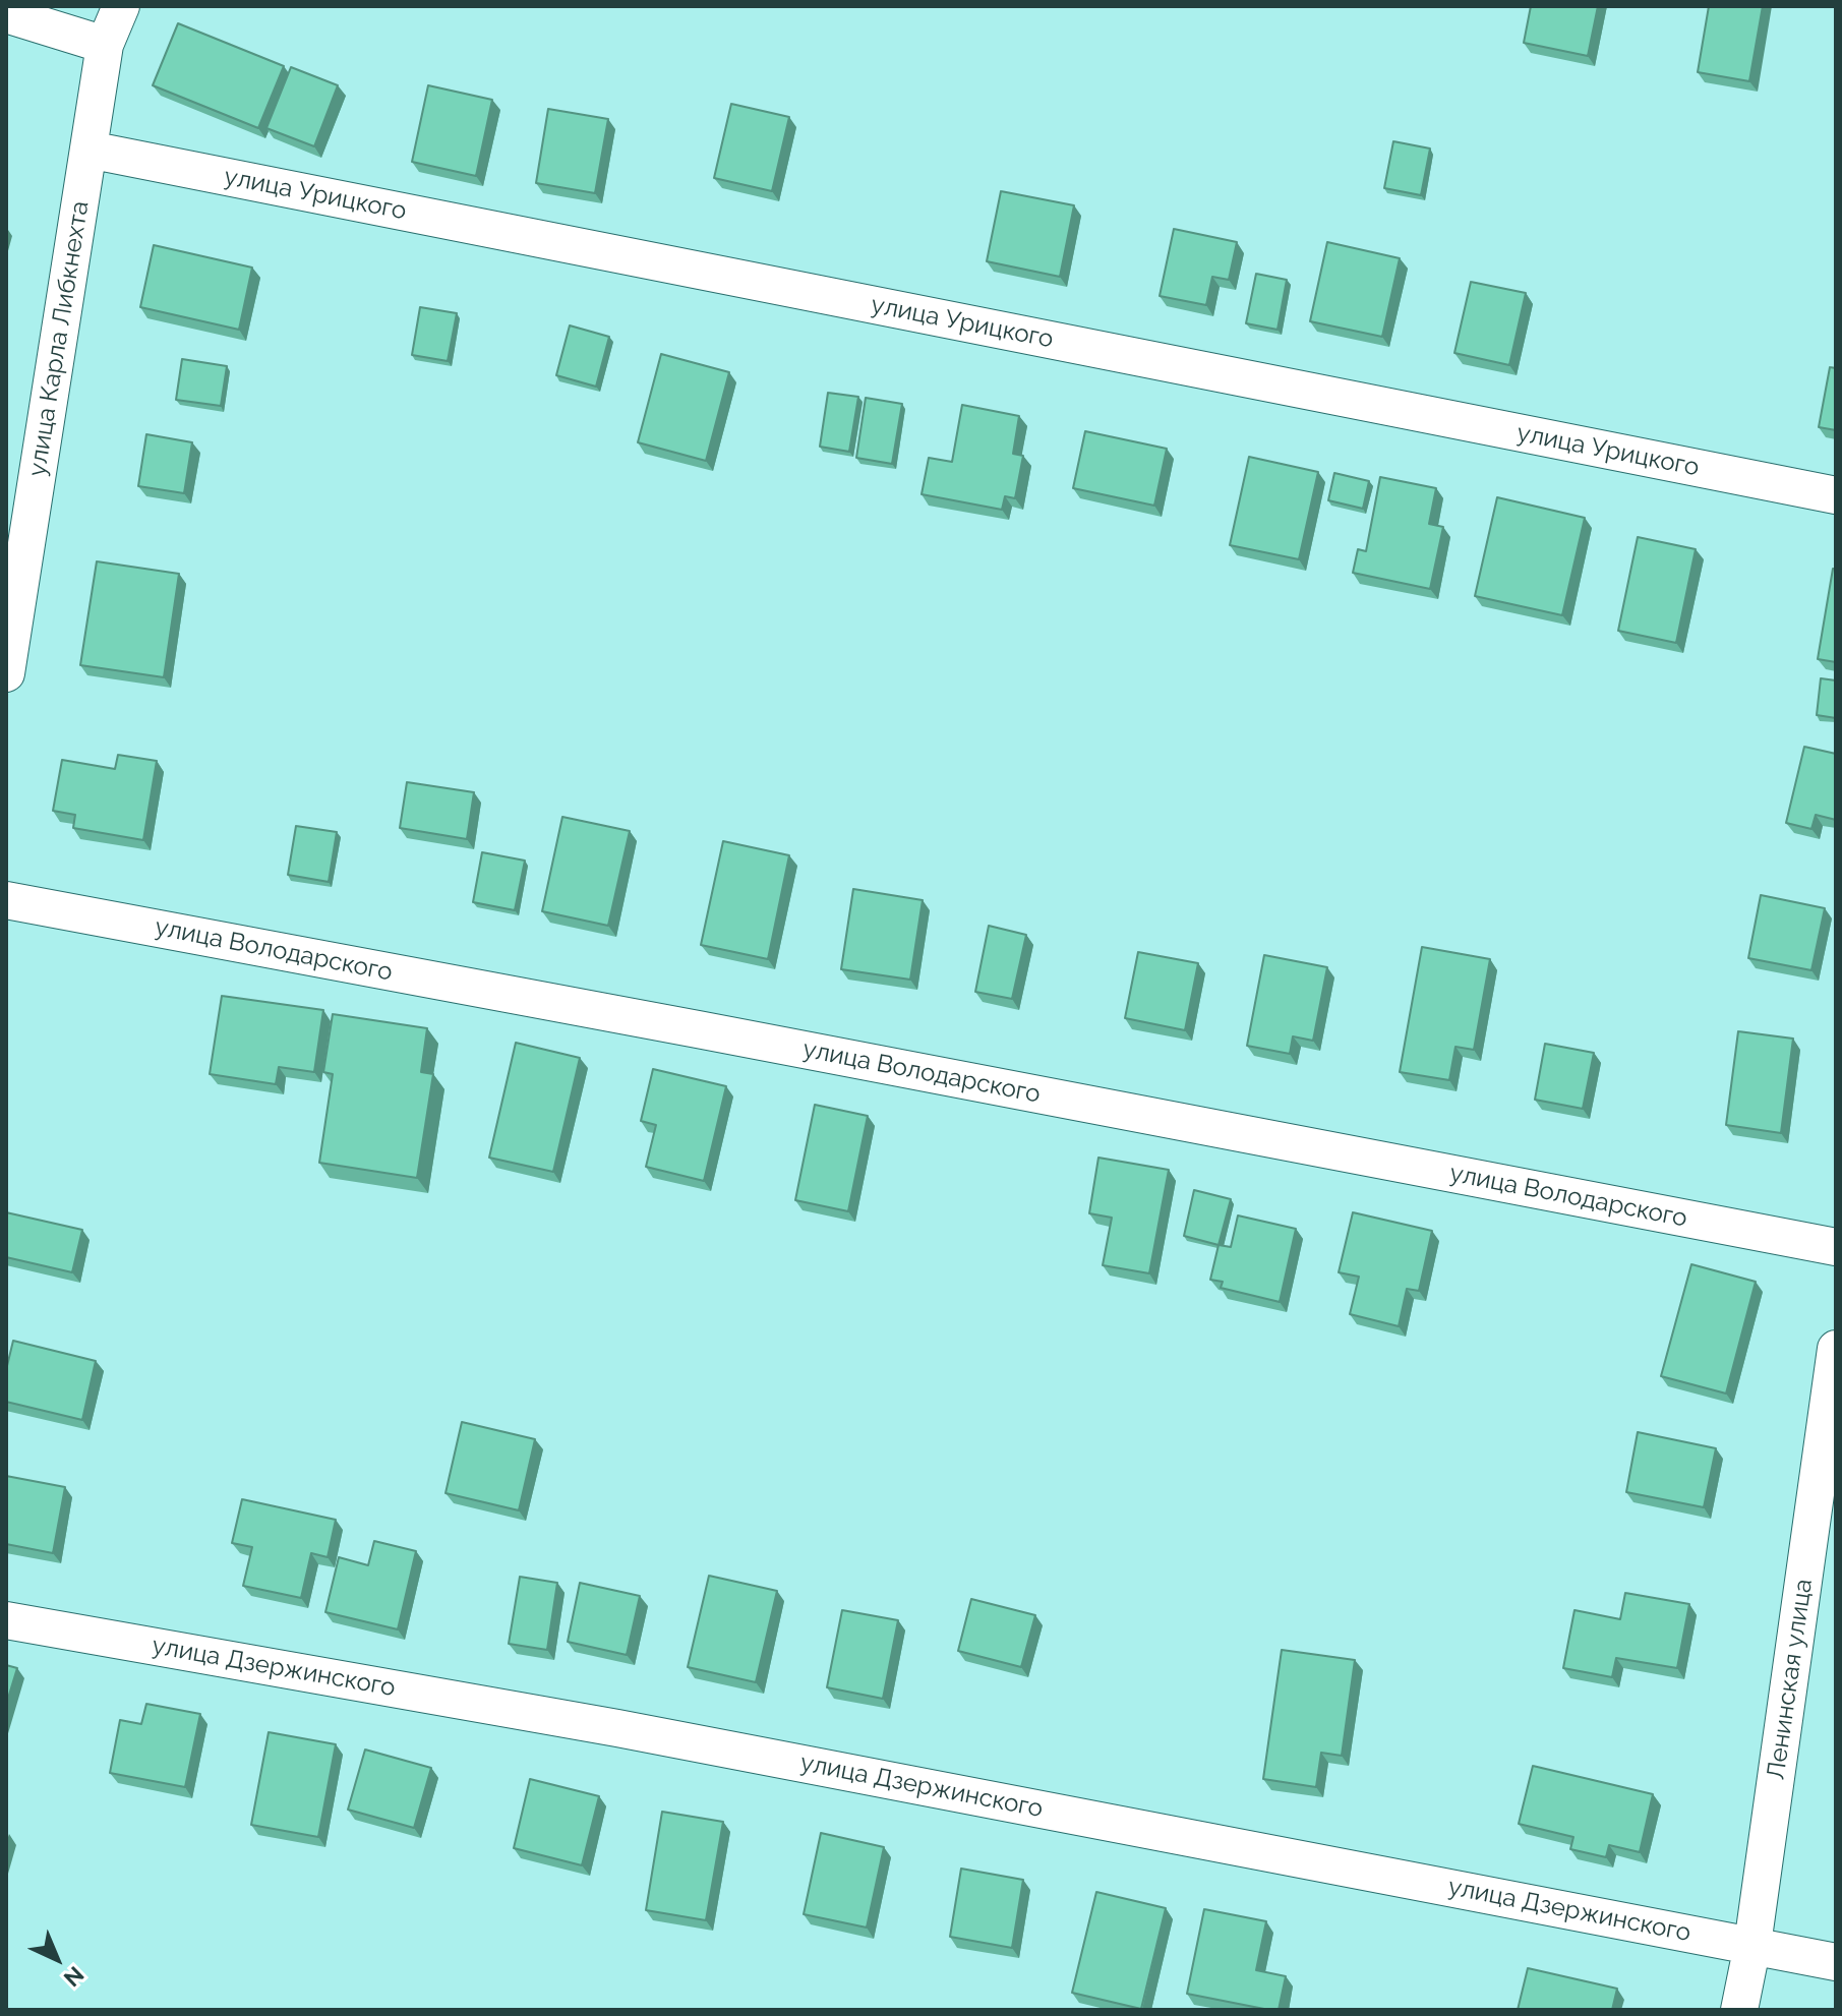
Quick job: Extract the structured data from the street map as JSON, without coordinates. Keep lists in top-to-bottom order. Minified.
{"streets":{"street":["улица Урицкого","улица Карла Либкнехта","улица Володарского","улица Дзержинского","Ленинская улица"]},"crossings":[["улица Урицкого","улица Карла Либкнехта"],["улица Дзержинского","Ленинская улица"]],"north":"bottom right"}
